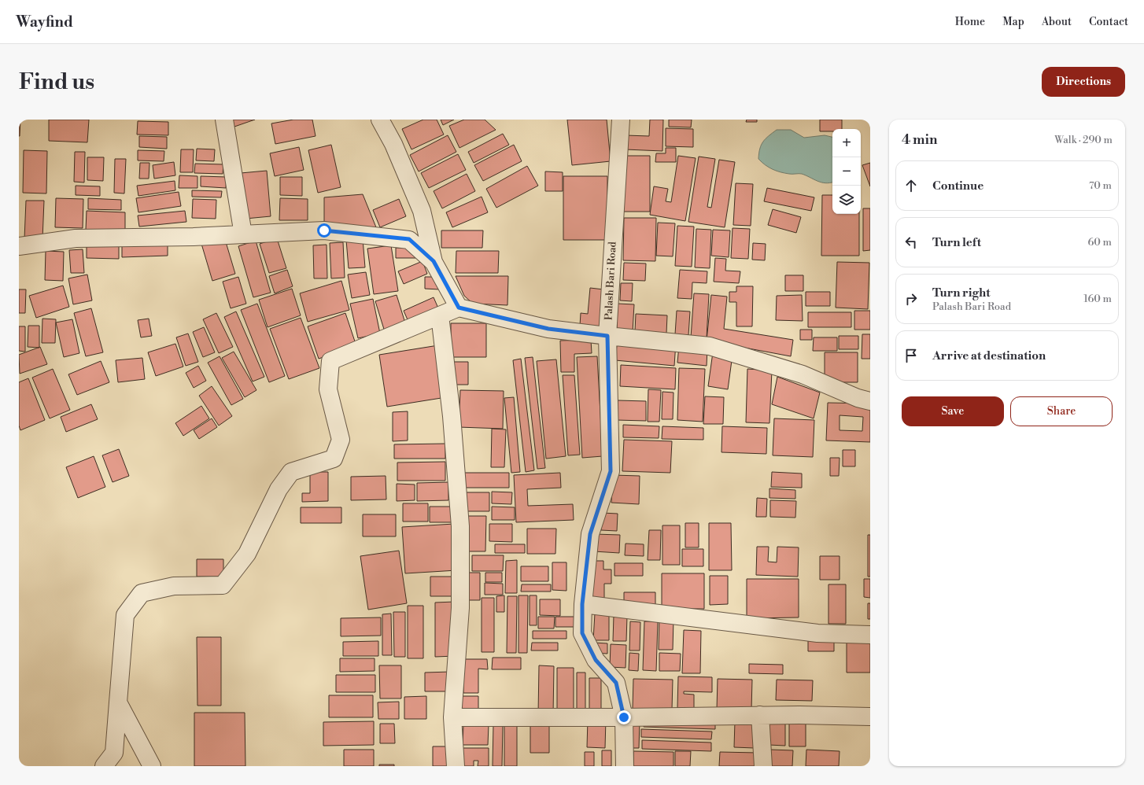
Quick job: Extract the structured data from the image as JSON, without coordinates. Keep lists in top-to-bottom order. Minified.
{"streets":{"street":["Palash Bari Road"]},"page":{"header":"Wayfind","nav":["Home","Map","About","Contact"],"buttons":["Directions",["Save","Share"]],"title":"Find us","heading":["4 min","Walk · 290 m"],"map_buttons":["+","−"],"list":[["Continue","70 m"],["Turn left","60 m"],["Turn right","Palash Bari Road","160 m"],"Arrive at destination"]}}
